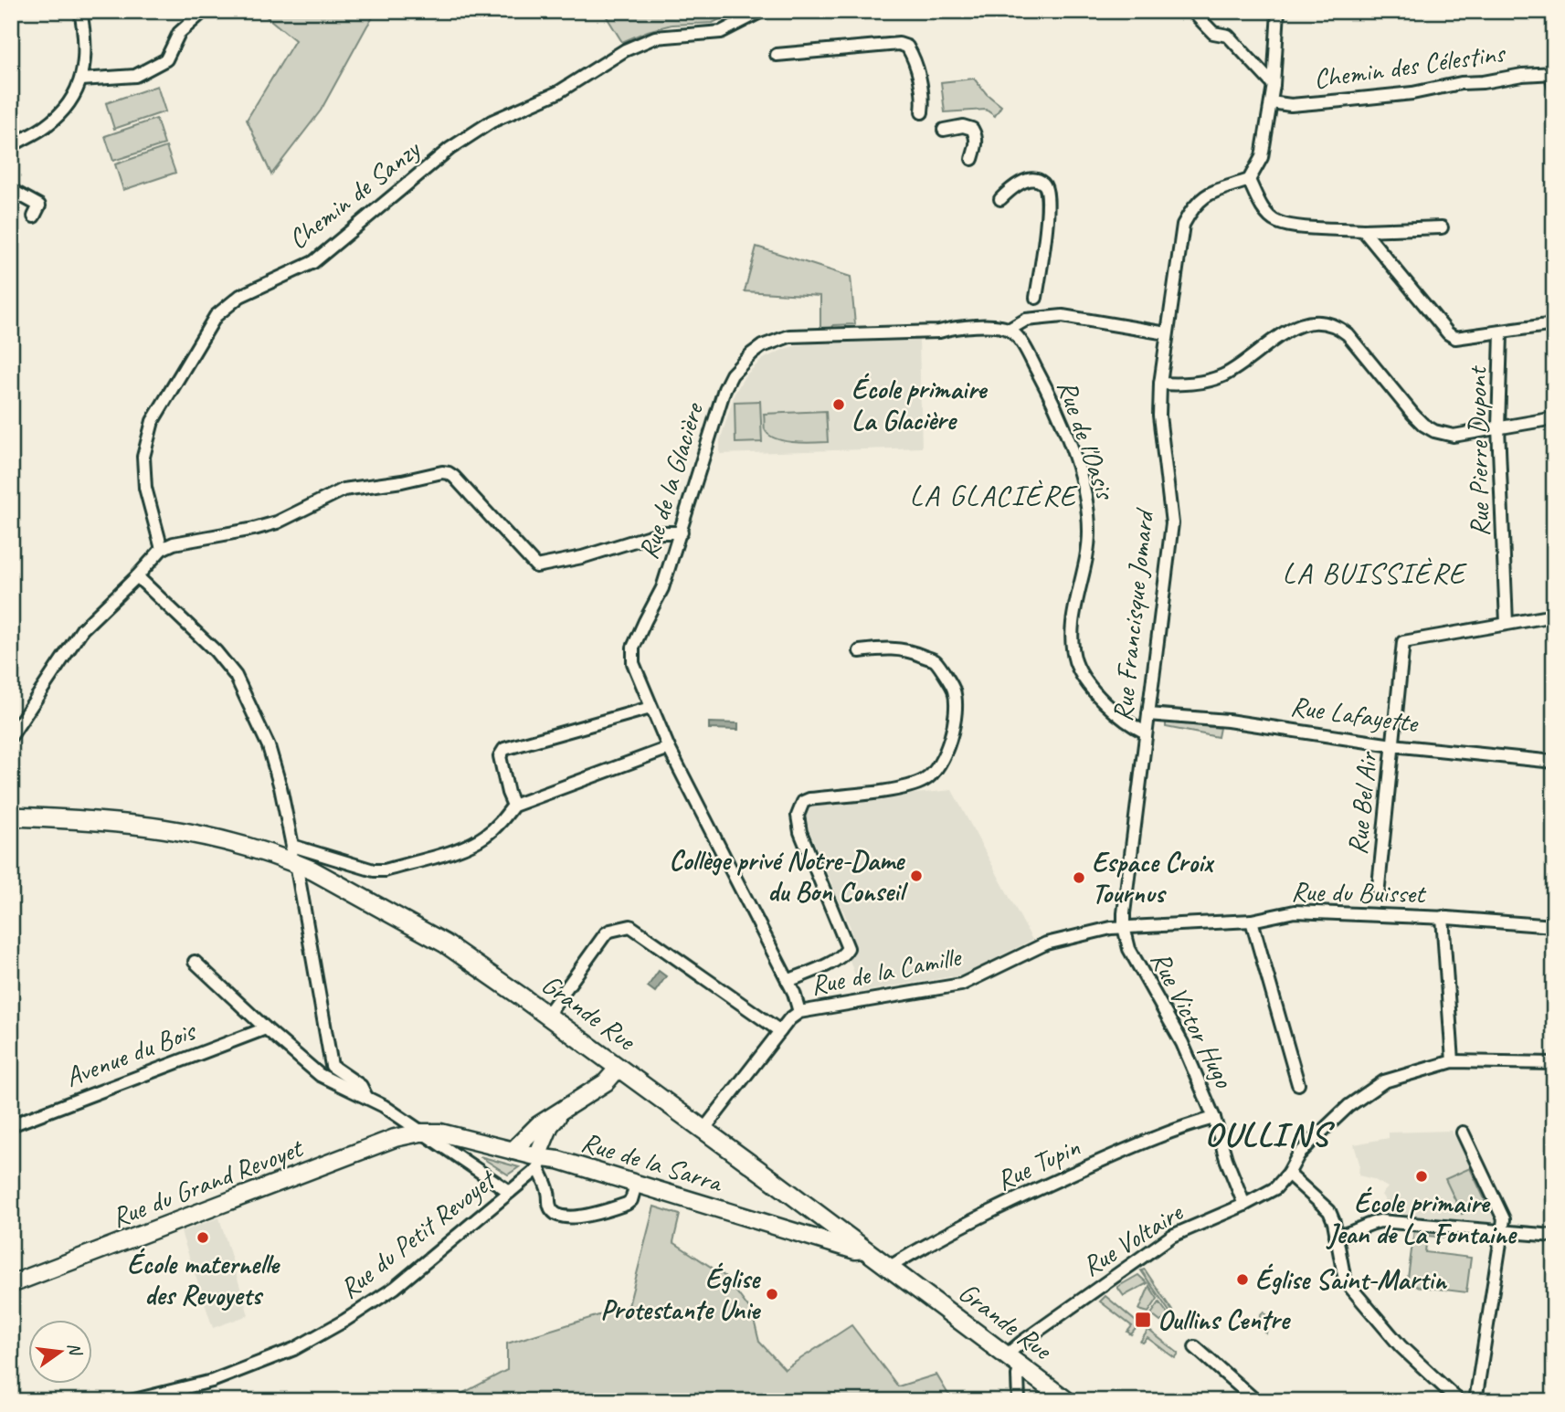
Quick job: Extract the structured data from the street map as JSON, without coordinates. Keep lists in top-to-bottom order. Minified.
{"streets":{"main road":["Grande Rue"],"street":["Chemin des Célestins","Chemin de Sanzy","Rue de l'Oasis","Rue Pierre Dupont","Rue de la Glacière","Rue Francisque Jomard","Rue Lafayette","Rue Bel Air","Rue du Buisset","Rue de la Camille","Rue Victor Hugo","Avenue du Bois","Rue de la Sarra","Rue Tupin","Rue du Grand Revoyet","Rue du Petit Revoyet","Rue Voltaire"]},"crossings":[["Rue de l'Oasis","Rue de la Glacière"],["Rue de l'Oasis","Rue Francisque Jomard"],["Rue Pierre Dupont","Rue Bel Air"],["Rue de la Glacière","Rue Francisque Jomard"],["Rue de la Glacière","Rue de la Camille"],["Rue Francisque Jomard","Rue Lafayette"],["Rue Francisque Jomard","Rue du Buisset"],["Rue Francisque Jomard","Rue de la Camille"],["Rue Francisque Jomard","Rue Victor Hugo"],["Rue Lafayette","Rue Bel Air"],["Rue du Buisset","Rue de la Camille"],["Rue du Buisset","Rue Victor Hugo"],["Rue de la Camille","Grande Rue"],["Rue de la Camille","Rue Victor Hugo"],["Grande Rue","Rue de la Sarra"],["Grande Rue","Rue Tupin"],["Grande Rue","Rue Voltaire"],["Rue Victor Hugo","Rue Tupin"],["Rue Victor Hugo","Rue Voltaire"],["Rue de la Sarra","Rue du Grand Revoyet"],["Rue de la Sarra","Rue du Petit Revoyet"]],"districts":["LA GLACIÈRE","LA BUISSIÈRE","OULLINS"],"places":{"other":["École primaire La Glacière","Collège privé Notre-Dame du Bon Conseil","Espace Croix Tournus","École primaire Jean de La Fontaine","École maternelle des Revoyets","Église Saint-Martin","Église Protestante Unie"],"transit":["Oullins Centre"]},"north":"right"}
